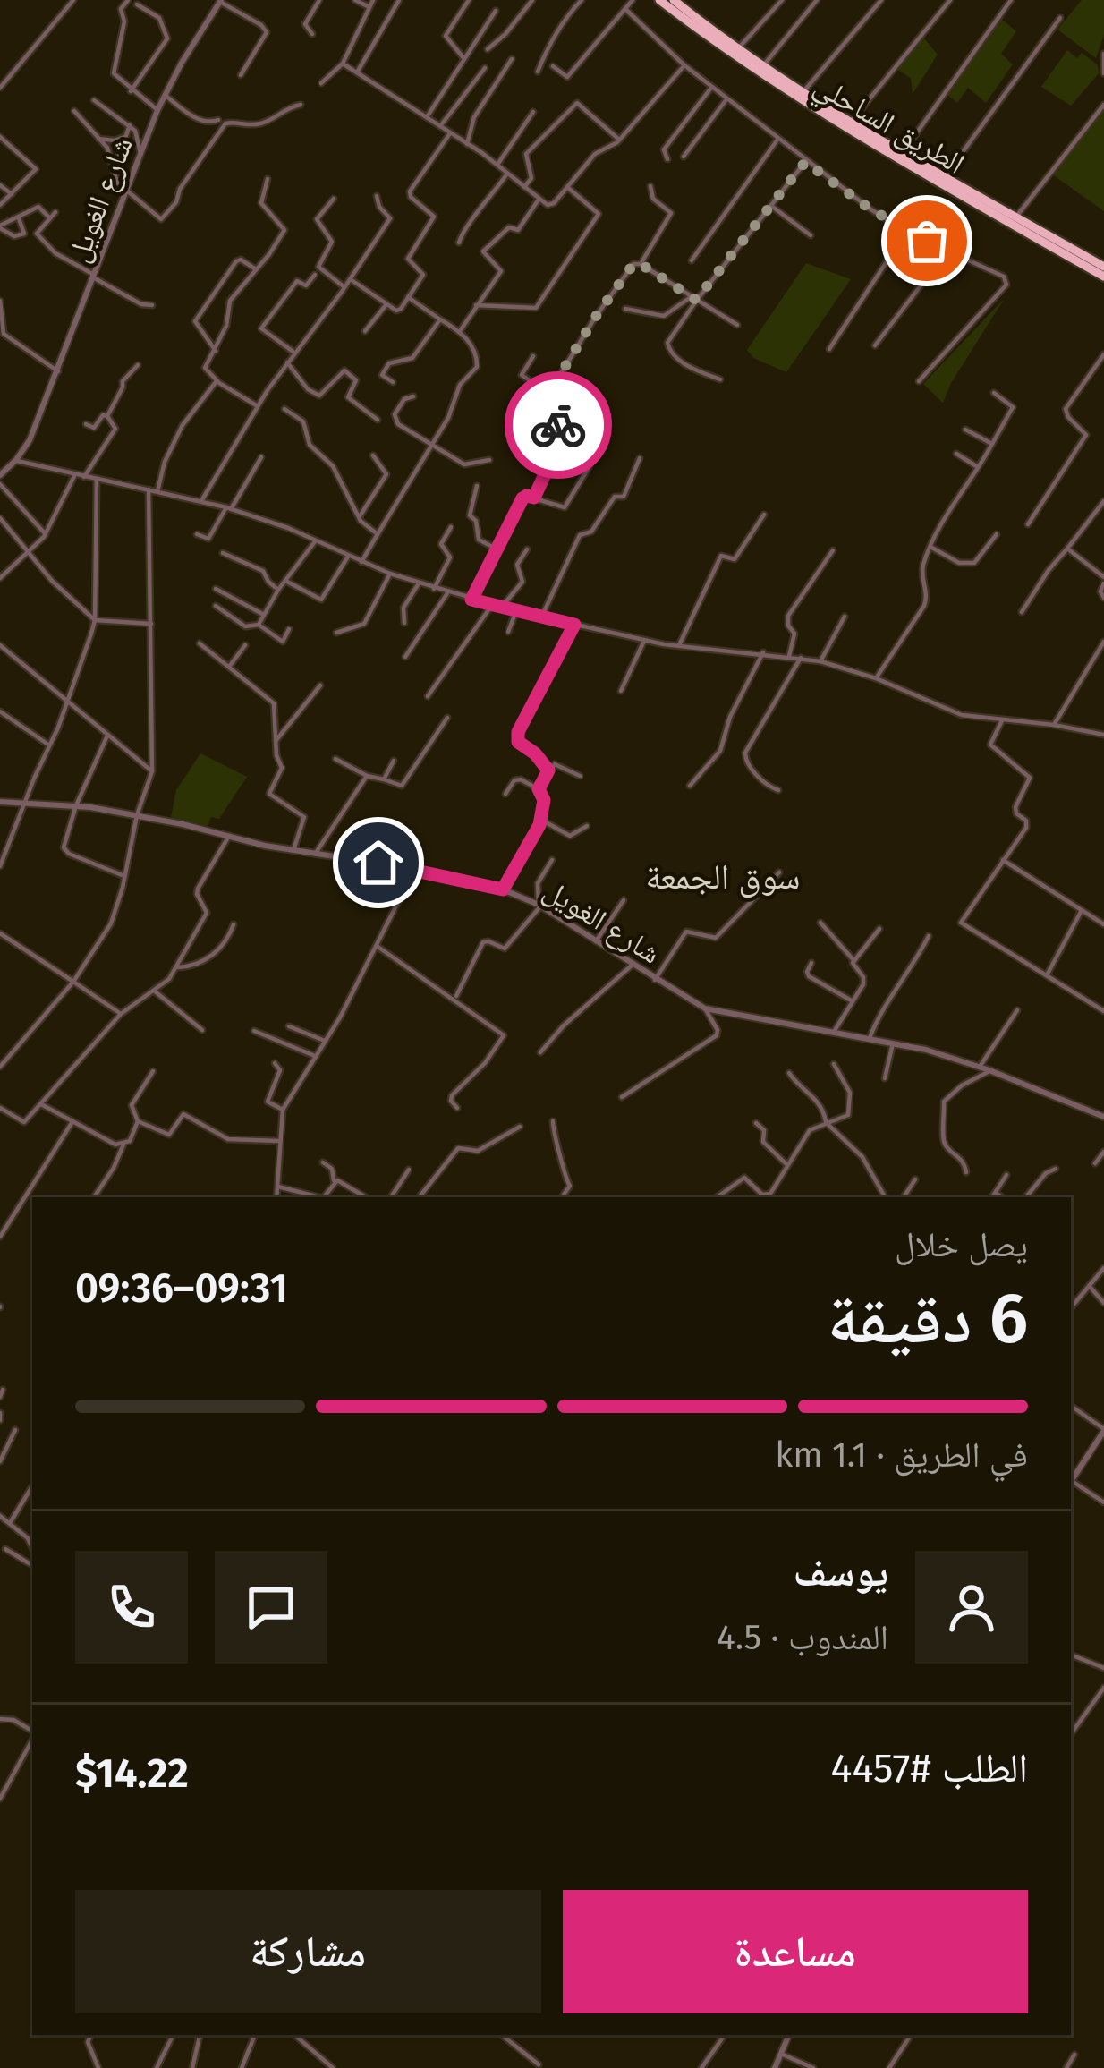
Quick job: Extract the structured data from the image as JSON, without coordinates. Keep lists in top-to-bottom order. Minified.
{"streets":{"highway":["الطريق الساحلي"],"street":["شارع الغويل"]},"districts":["سوق الجمعة"],"page":{"heading":["6 دقيقة","يصل خلال","09:31–09:36"],"panel":["يوسف","المندوب · 4.5","الطلب #4457","$14.22"],"bar":"في الطريق · 1.1 km","buttons":["مساعدة","مشاركة"]}}
